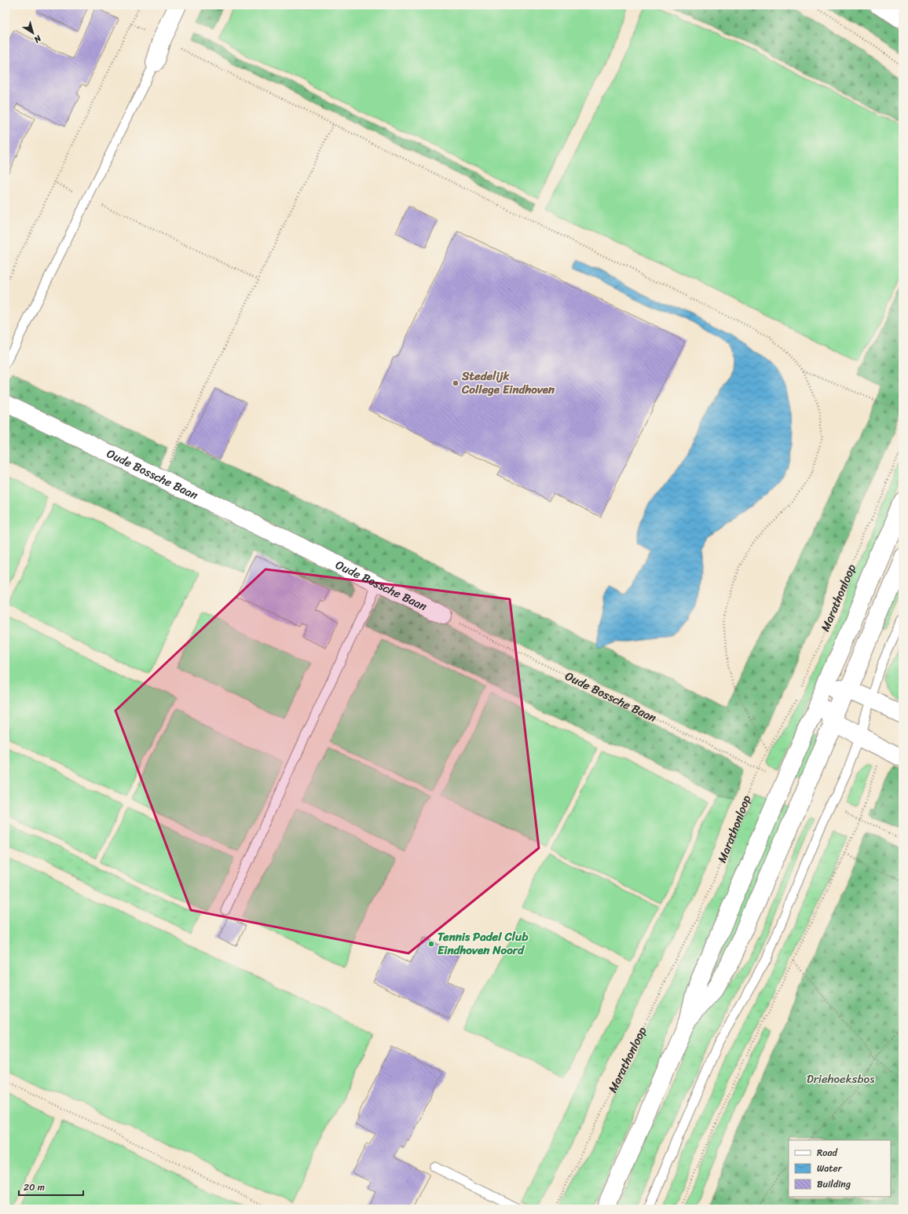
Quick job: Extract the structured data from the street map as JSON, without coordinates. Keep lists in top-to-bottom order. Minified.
{"streets":{"main road":["Oude Bossche Baan","Marathonloop"]},"crossings":[["Oude Bossche Baan","Marathonloop"]],"parks":["Driehoeksbos"],"places":["Stedelijk College Eindhoven","Tennis Padel Club Eindhoven Noord"],"legend":["Road","Water","Building"],"scale_bar":"20 m","north":"bottom right"}
